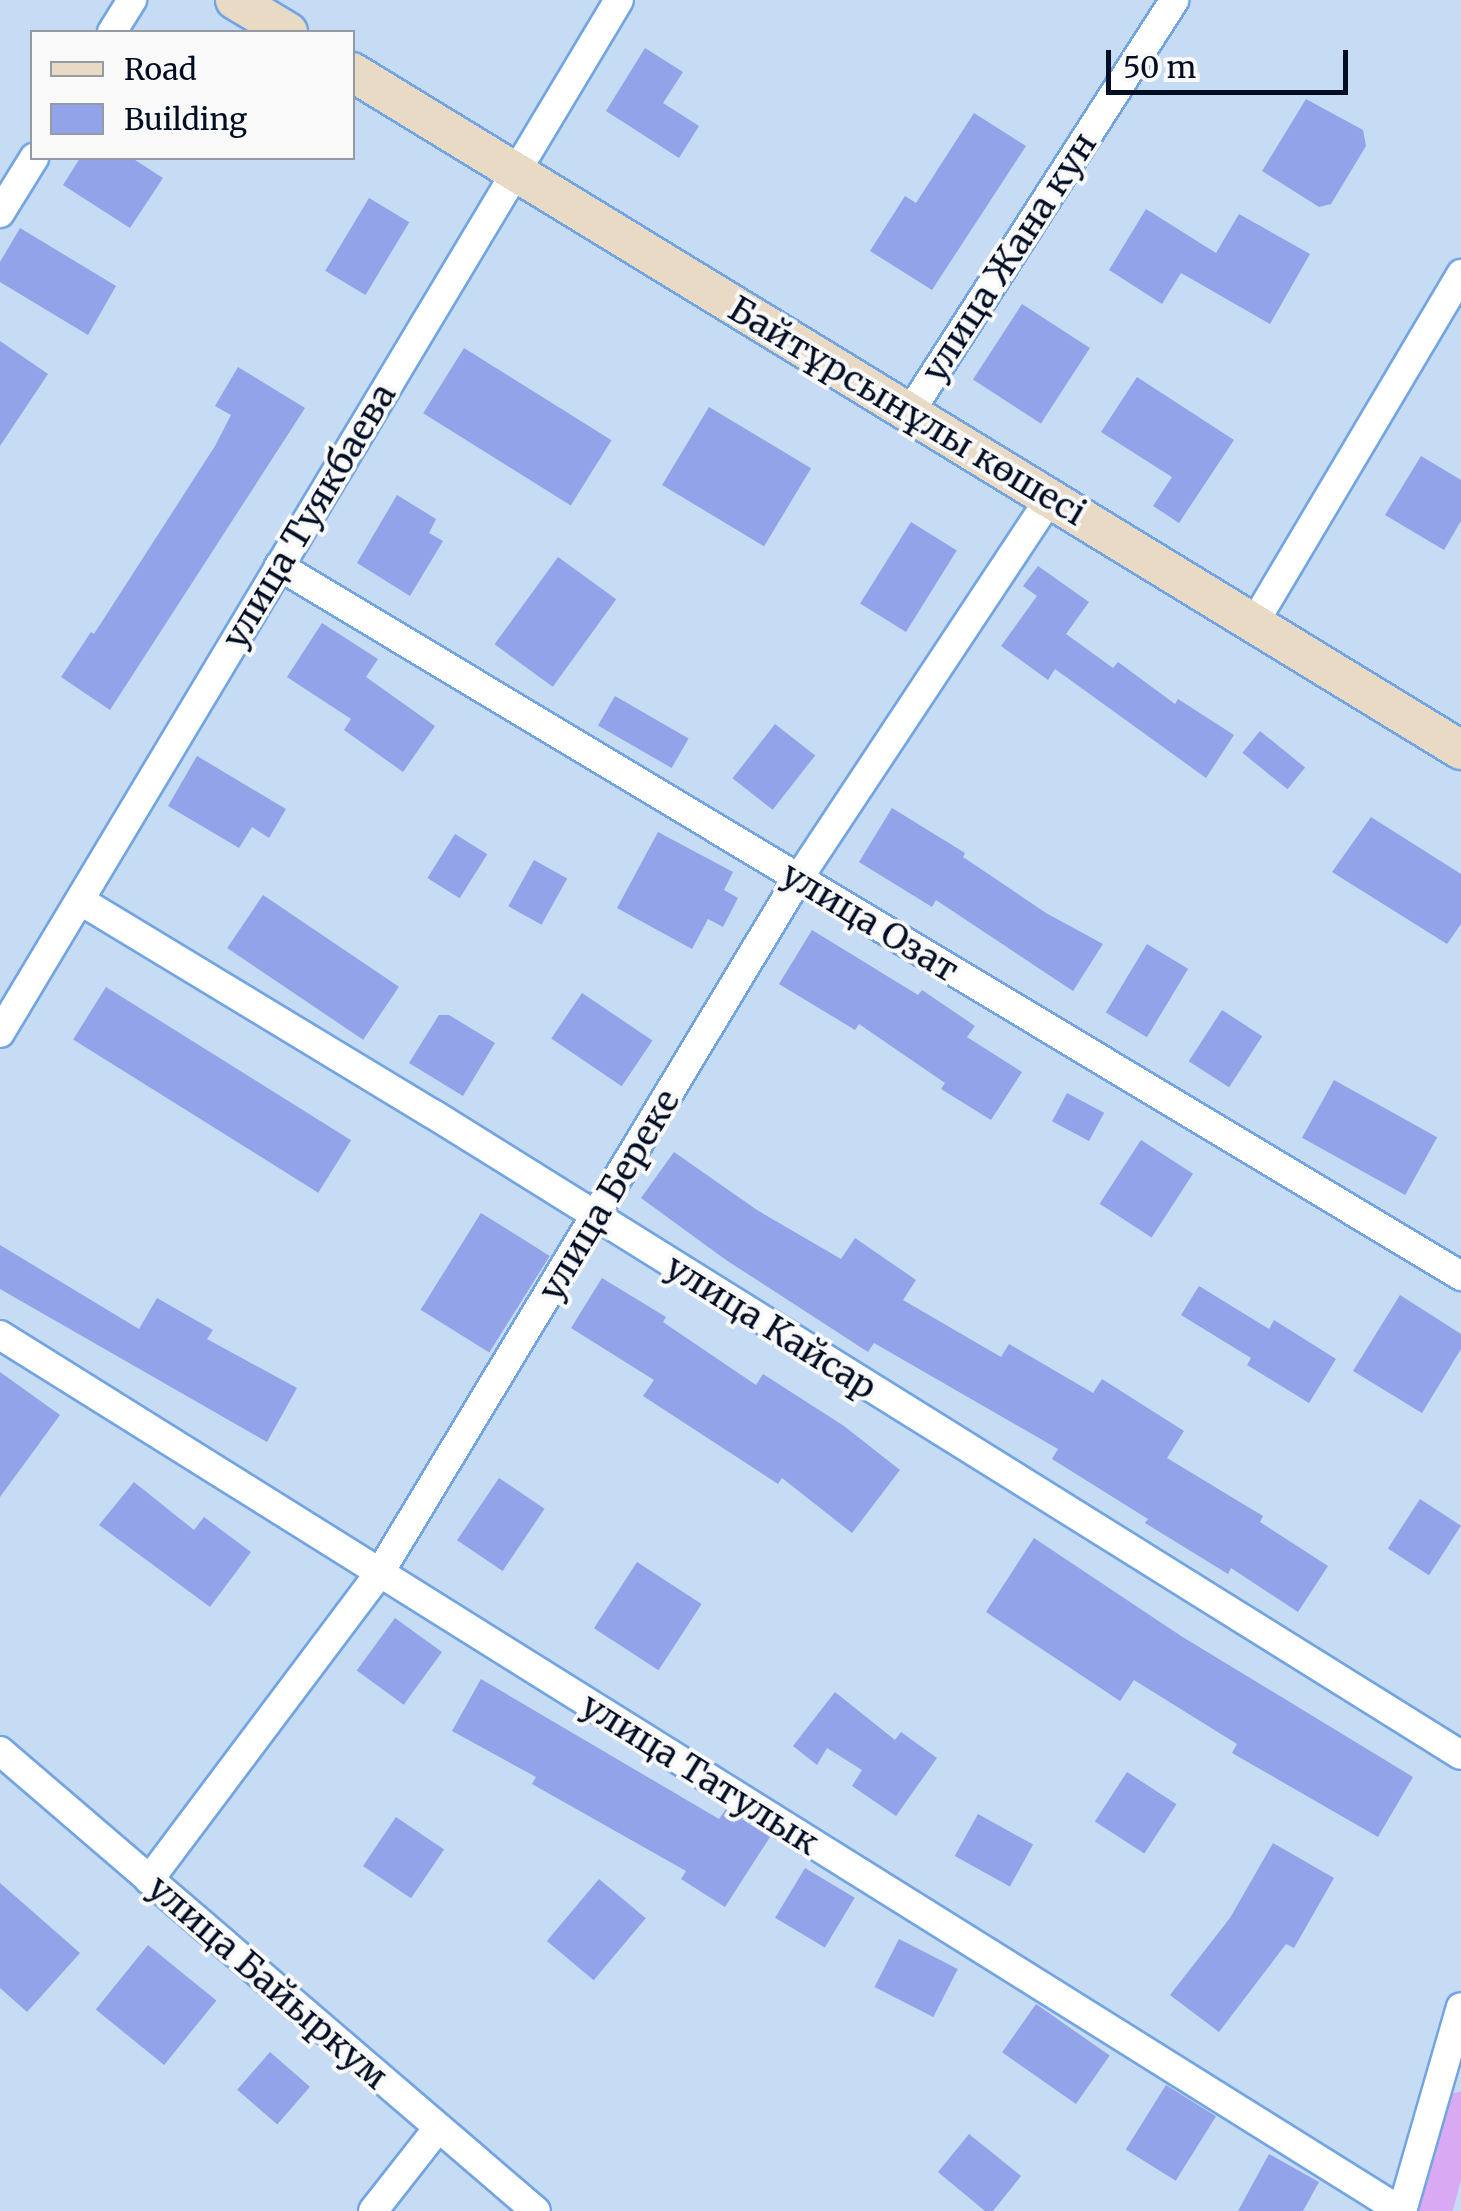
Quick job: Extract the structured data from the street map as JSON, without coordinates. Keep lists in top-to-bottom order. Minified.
{"streets":{"main road":["Байтұрсынұлы көшесі"],"street":["улица Жана кун","улица Туякбаева","улица Озат","улица Береке","улица Кайсар","улица Татулык","улица Байыркум"]},"crossings":[["улица Жана кун","Байтұрсынұлы көшесі"],["Байтұрсынұлы көшесі","улица Туякбаева"],["Байтұрсынұлы көшесі","улица Береке"],["улица Туякбаева","улица Озат"],["улица Туякбаева","улица Кайсар"],["улица Озат","улица Береке"],["улица Береке","улица Кайсар"],["улица Береке","улица Татулык"],["улица Береке","улица Байыркум"]],"legend":["Road","Building"],"scale_bar":"50 m"}
